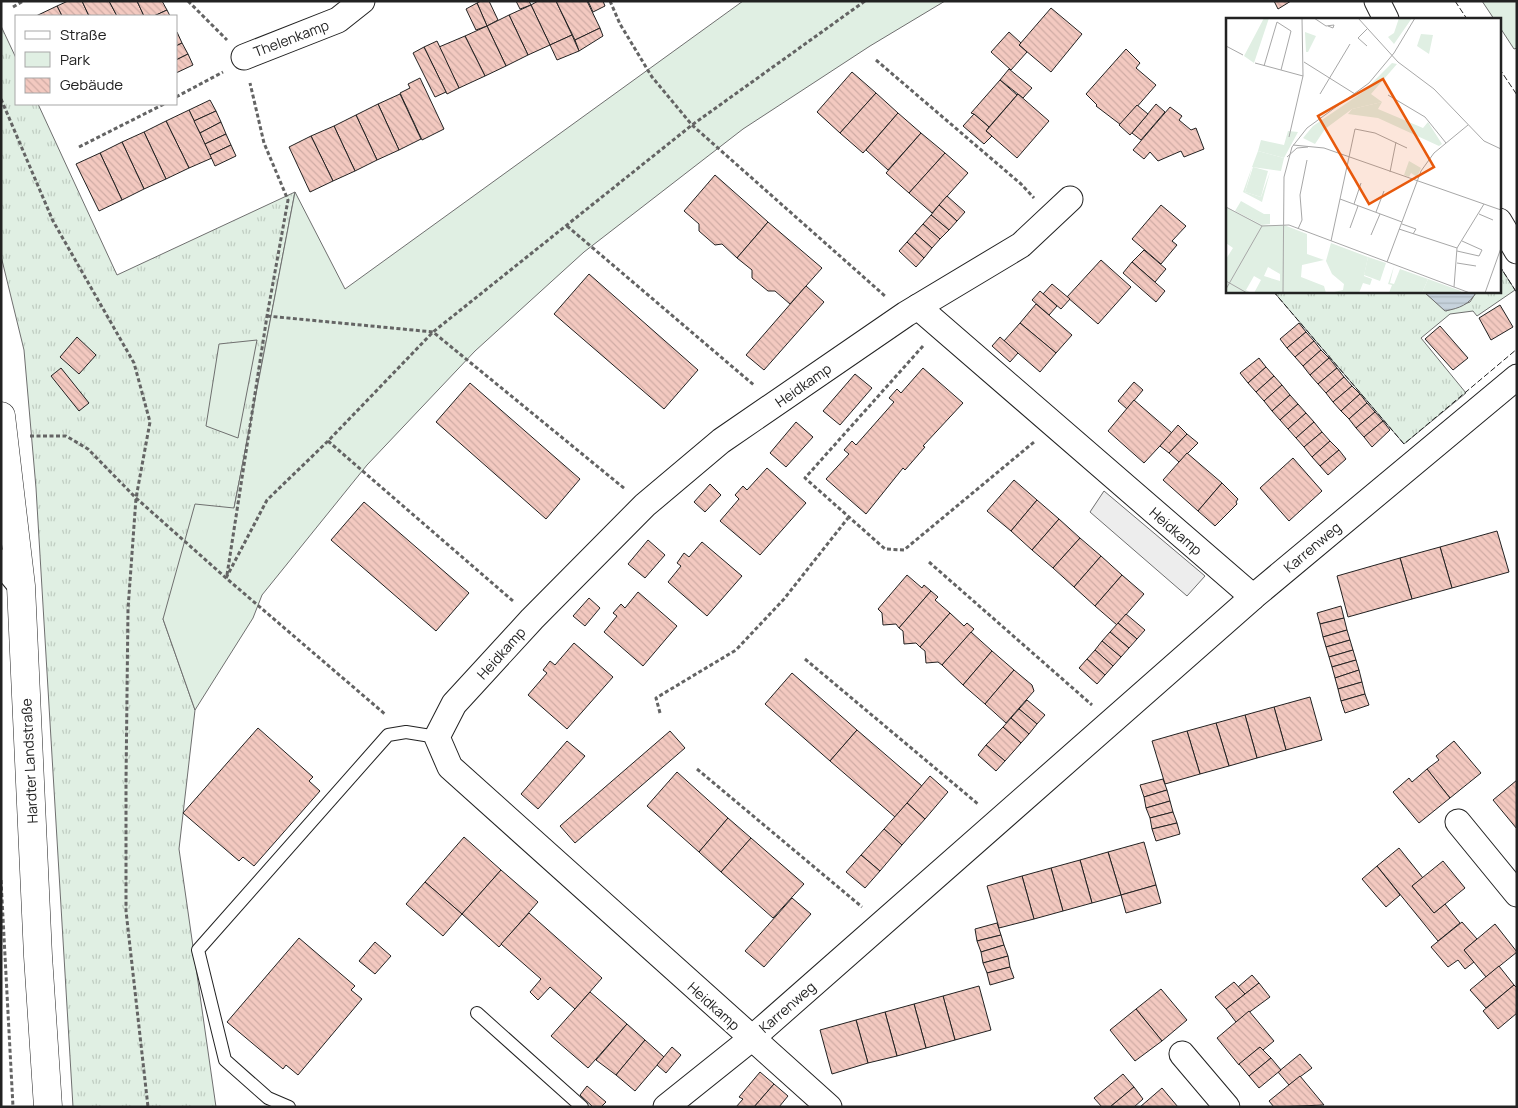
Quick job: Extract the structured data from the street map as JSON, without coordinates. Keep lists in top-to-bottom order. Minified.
{"streets":{"main road":["Hardter Landstraße"],"street":["Thelenkamp","Heidkamp","Karrenweg"]},"crossings":[["Heidkamp","Karrenweg"]],"legend":["Straße","Park","Gebäude"]}
